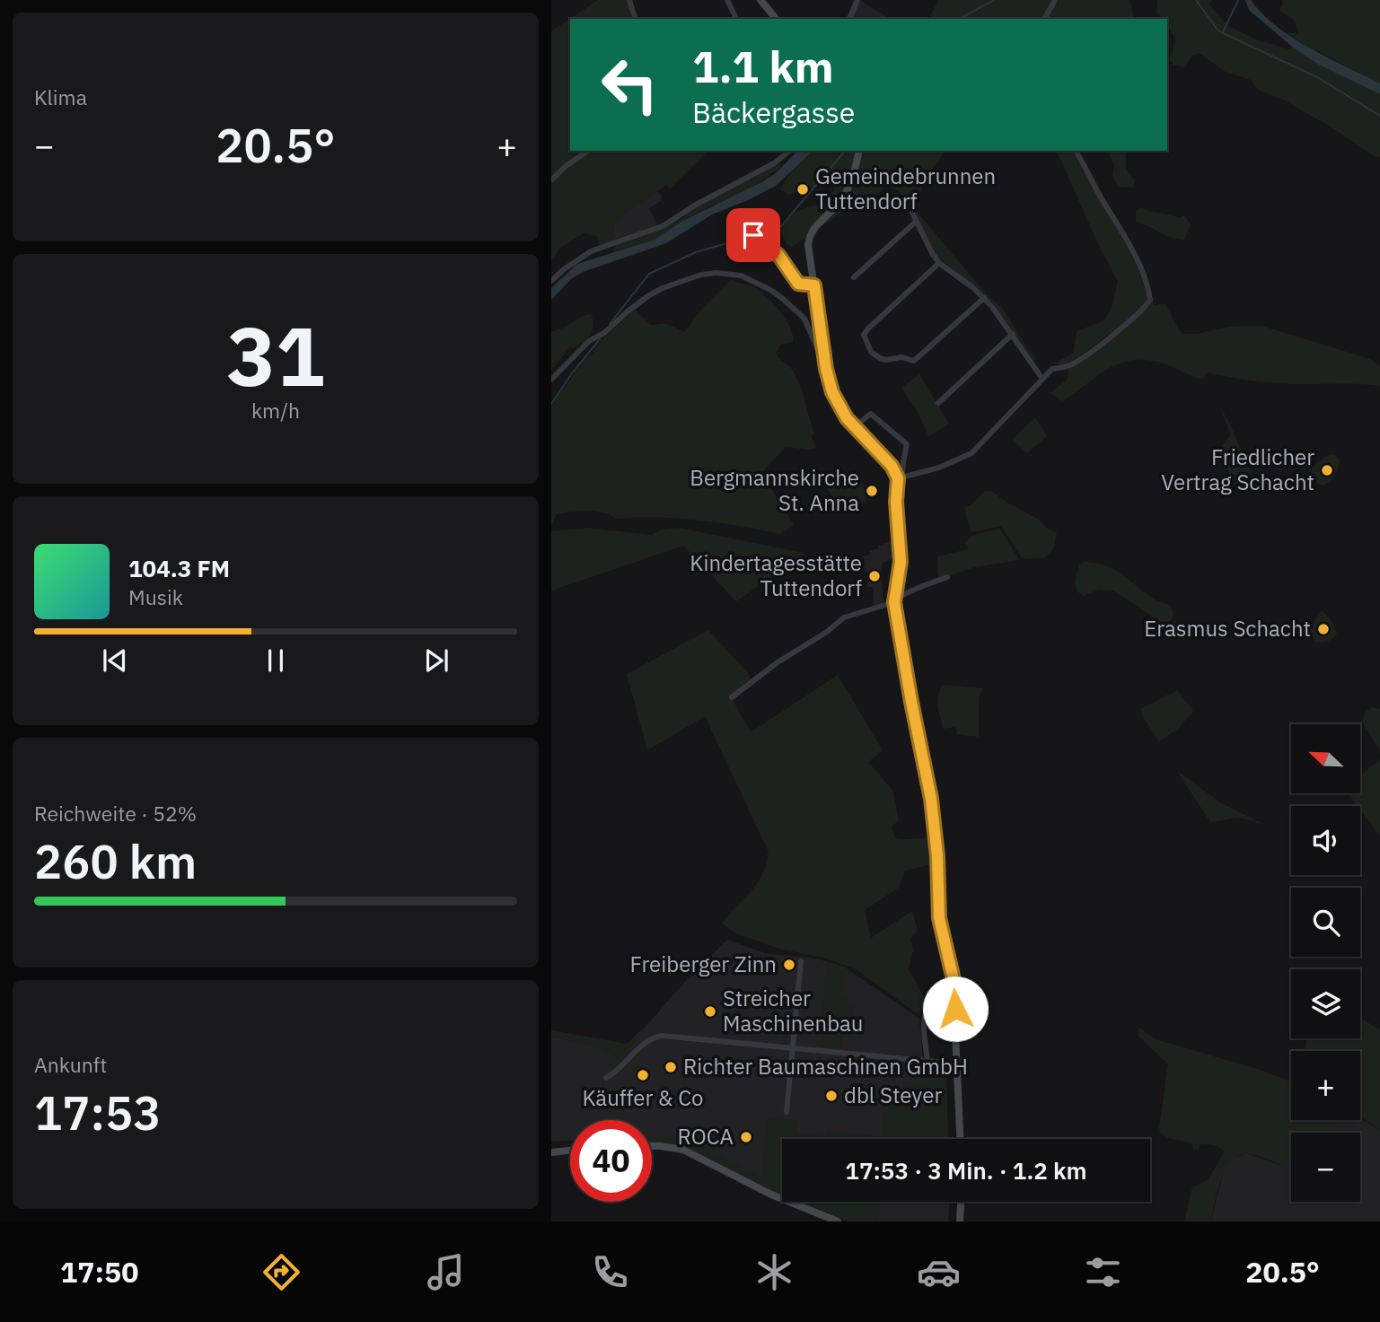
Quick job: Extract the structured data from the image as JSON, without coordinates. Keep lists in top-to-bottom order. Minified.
{"places":["Gemeindebrunnen Tuttendorf","Friedlicher Vertrag Schacht","Bergmannskirche St. Anna","Kindertagesstätte Tuttendorf","Erasmus Schacht","Freiberger Zinn","Streicher Maschinenbau","Richter Baumaschinen GmbH","Käuffer & Co","dbl Steyer","ROCA"],"north":"top left","page":{"tile":["Klima",["31","km/h"],["Reichweite · 52%","260 km"],["Ankunft","17:53"]],"turn":["1.1 km","Bäckergasse"],"heat":["−","20.5°","+"],"song":["104.3 FM","Musik"],"map_buttons":["+","−"],"limit":"40","trip":"17:53 · 3 Min. · 1.2 km","tabs":["17:50","20.5°"]}}
